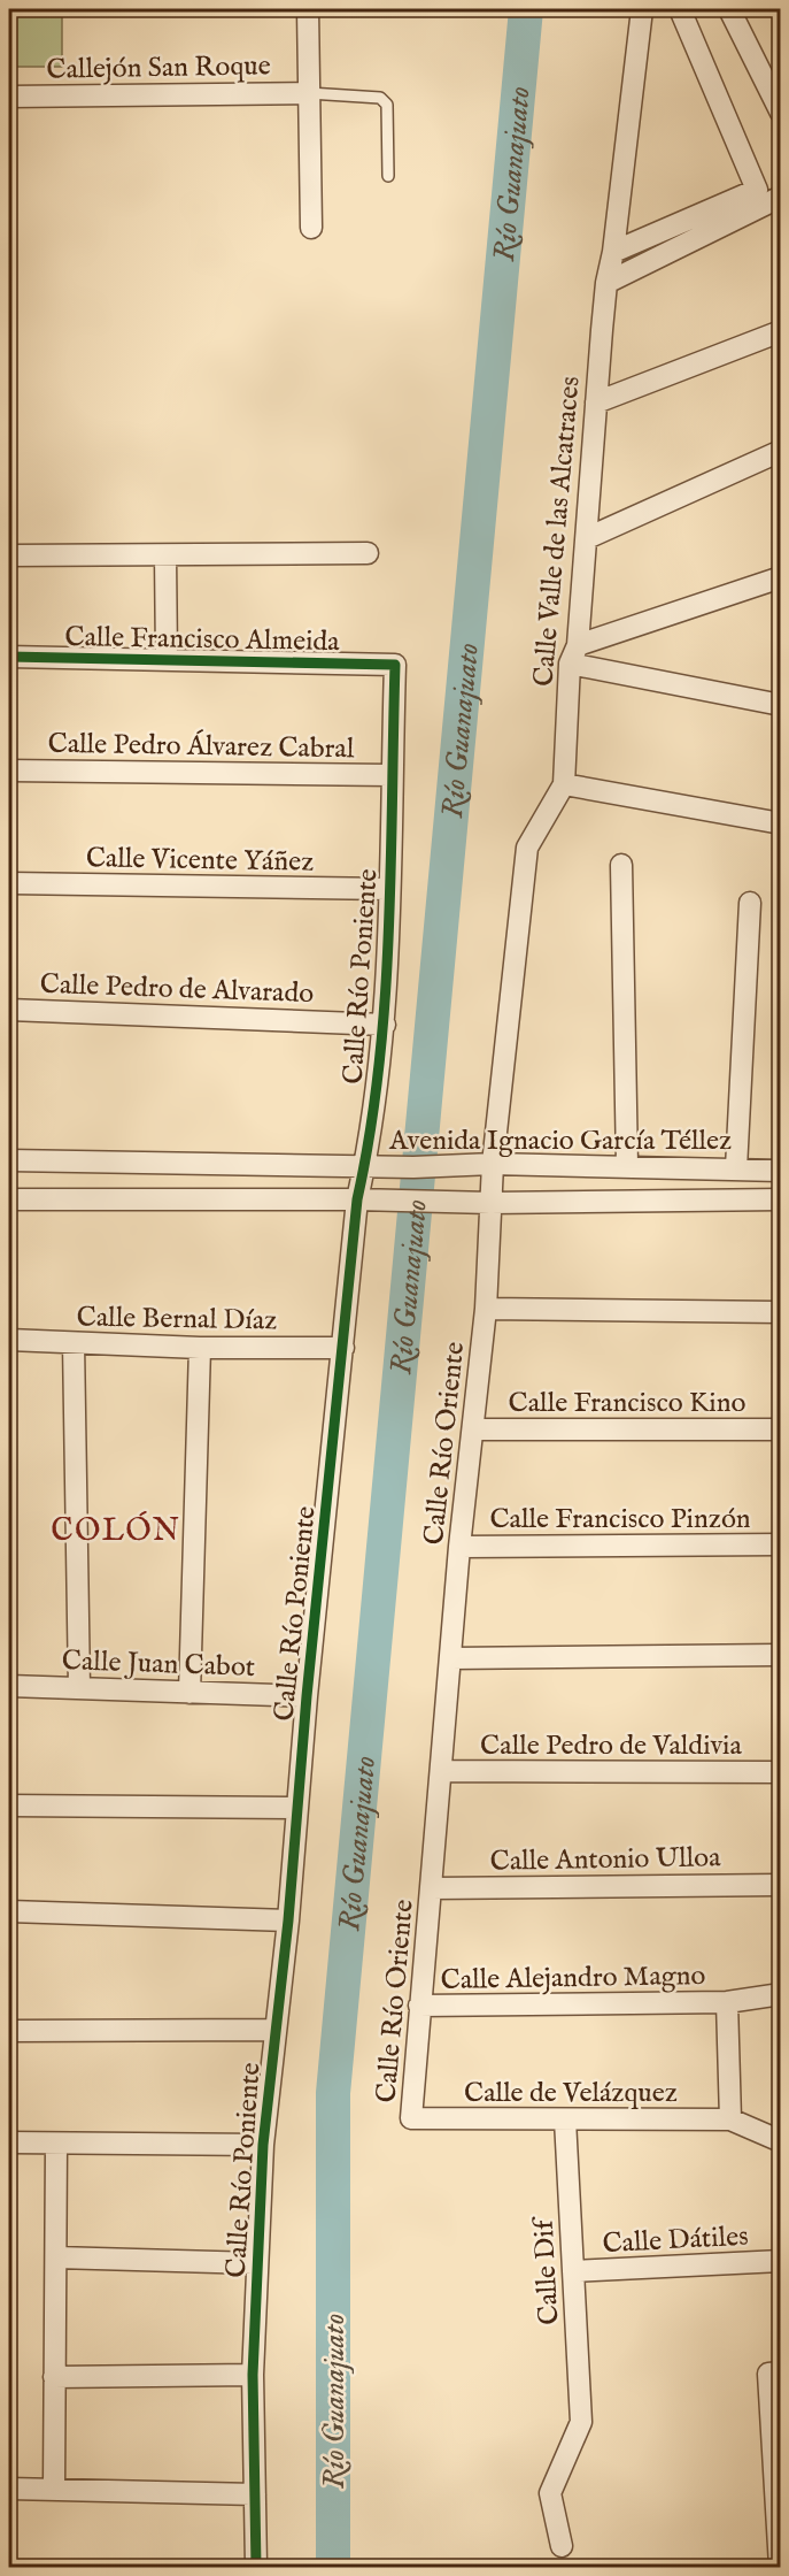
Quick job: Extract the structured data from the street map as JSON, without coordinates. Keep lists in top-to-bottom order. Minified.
{"streets":{"street":["Callejón San Roque","Calle Valle de las Alcatraces","Calle Francisco Almeida","Calle Pedro Álvarez Cabral","Calle Vicente Yáñez","Calle Río Poniente","Calle Pedro de Alvarado","Avenida Ignacio García Téllez","Calle Bernal Díaz","Calle Francisco Kino","Calle Río Oriente","Calle Francisco Pinzón","Calle Juan Cabot","Calle Pedro de Valdivia","Calle Antonio Ulloa","Calle Alejandro Magno","Calle de Velázquez","Calle Dátiles","Calle Dif"]},"crossings":[["Calle Valle de las Alcatraces","Calle Río Oriente"],["Calle Francisco Almeida","Calle Río Poniente"],["Calle Pedro Álvarez Cabral","Calle Río Poniente"],["Calle Vicente Yáñez","Calle Río Poniente"],["Calle Río Poniente","Calle Pedro de Alvarado"],["Calle Río Poniente","Avenida Ignacio García Téllez"],["Calle Río Poniente","Calle Bernal Díaz"],["Calle Río Poniente","Calle Juan Cabot"],["Avenida Ignacio García Téllez","Calle Río Oriente"],["Calle Francisco Kino","Calle Río Oriente"],["Calle Río Oriente","Calle Francisco Pinzón"],["Calle Río Oriente","Calle Pedro de Valdivia"],["Calle Río Oriente","Calle Antonio Ulloa"],["Calle Río Oriente","Calle Alejandro Magno"],["Calle Río Oriente","Calle de Velázquez"],["Calle Alejandro Magno","Calle de Velázquez"],["Calle de Velázquez","Calle Dif"],["Calle Dátiles","Calle Dif"]],"districts":["COLÓN"],"water":["Río Guanajuato"]}
